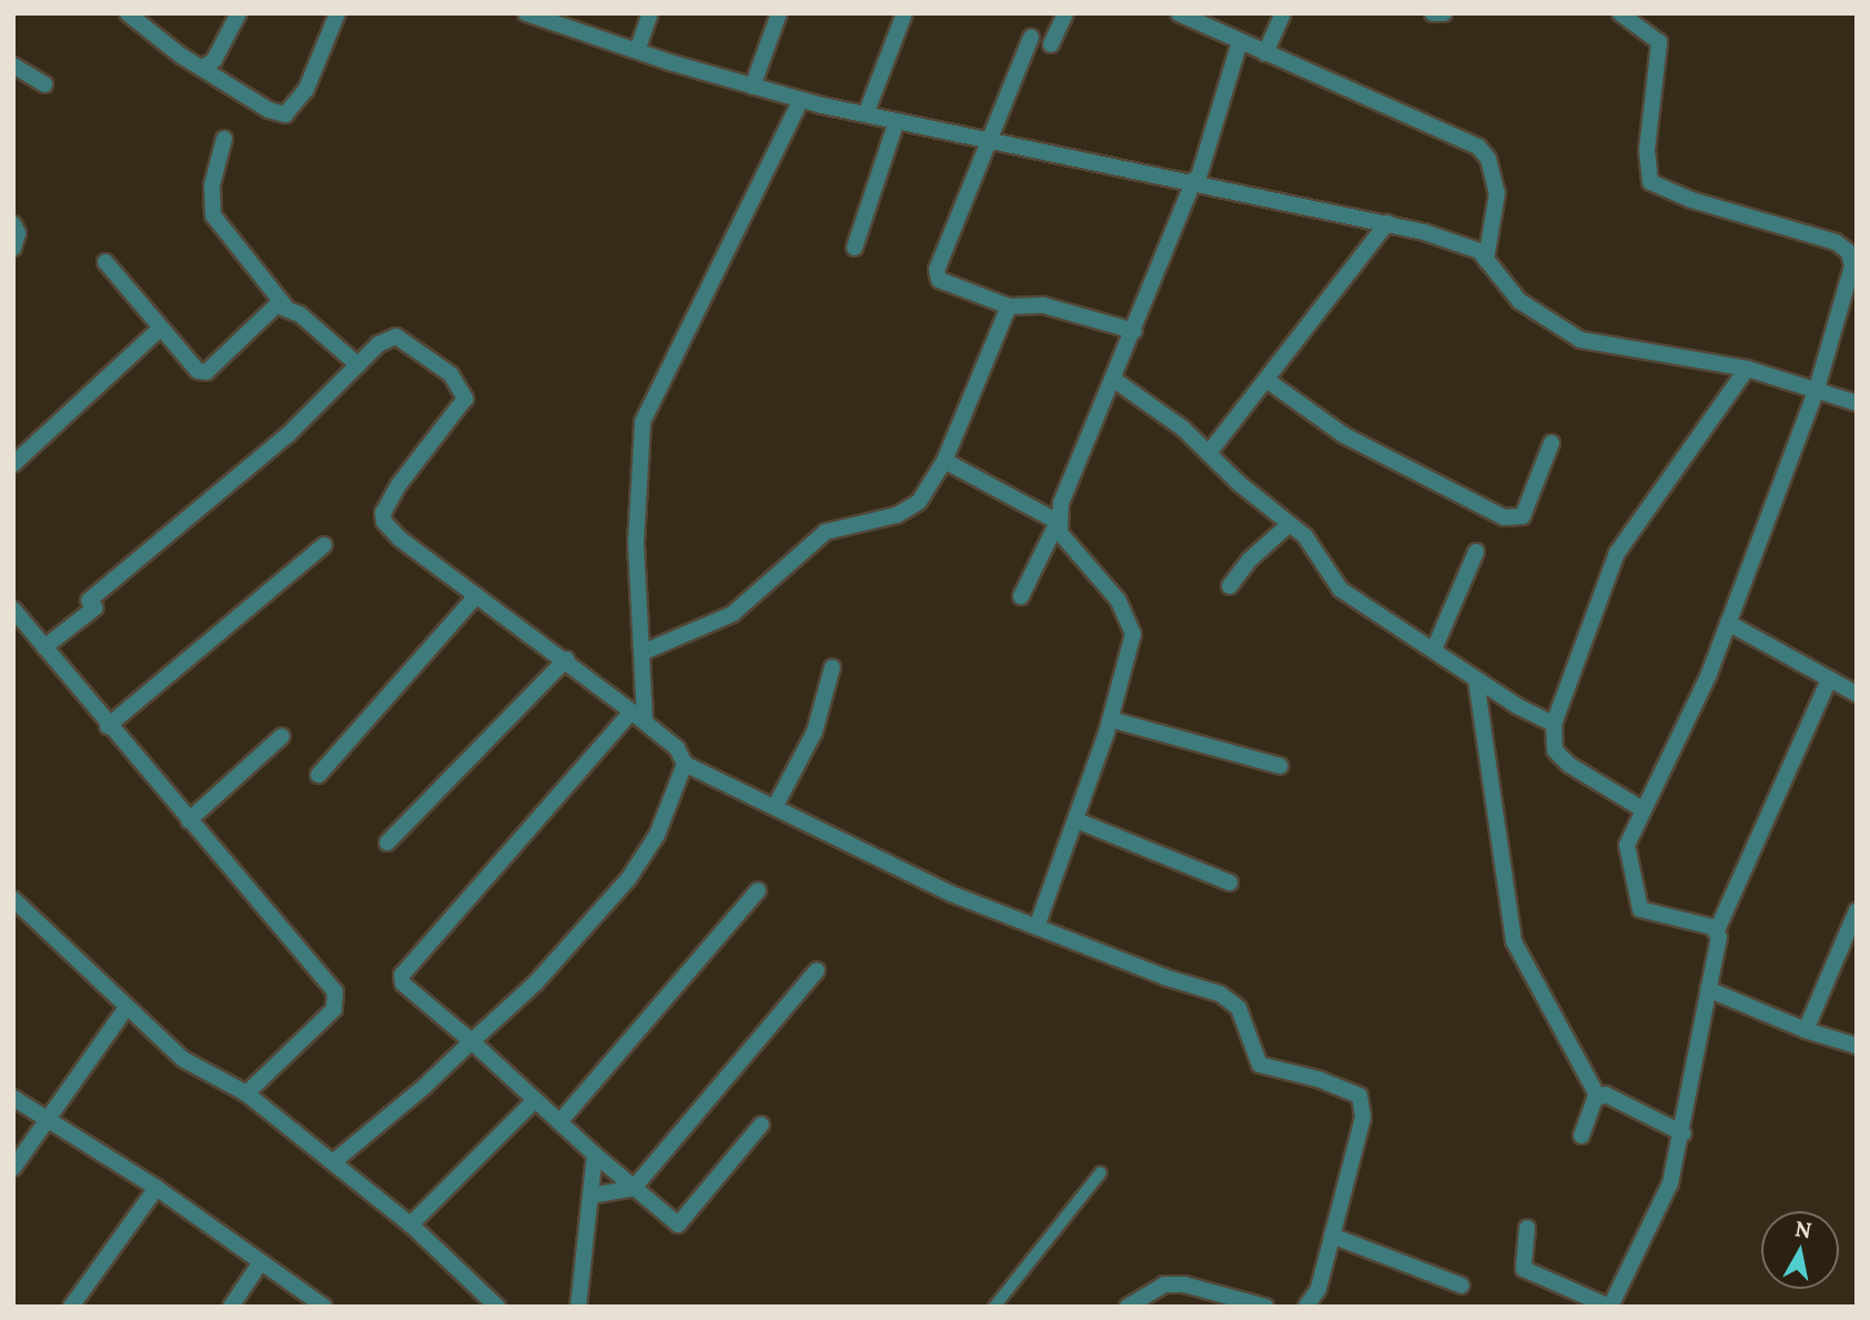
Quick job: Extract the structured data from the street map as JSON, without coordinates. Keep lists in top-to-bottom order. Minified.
{"north":"top"}
